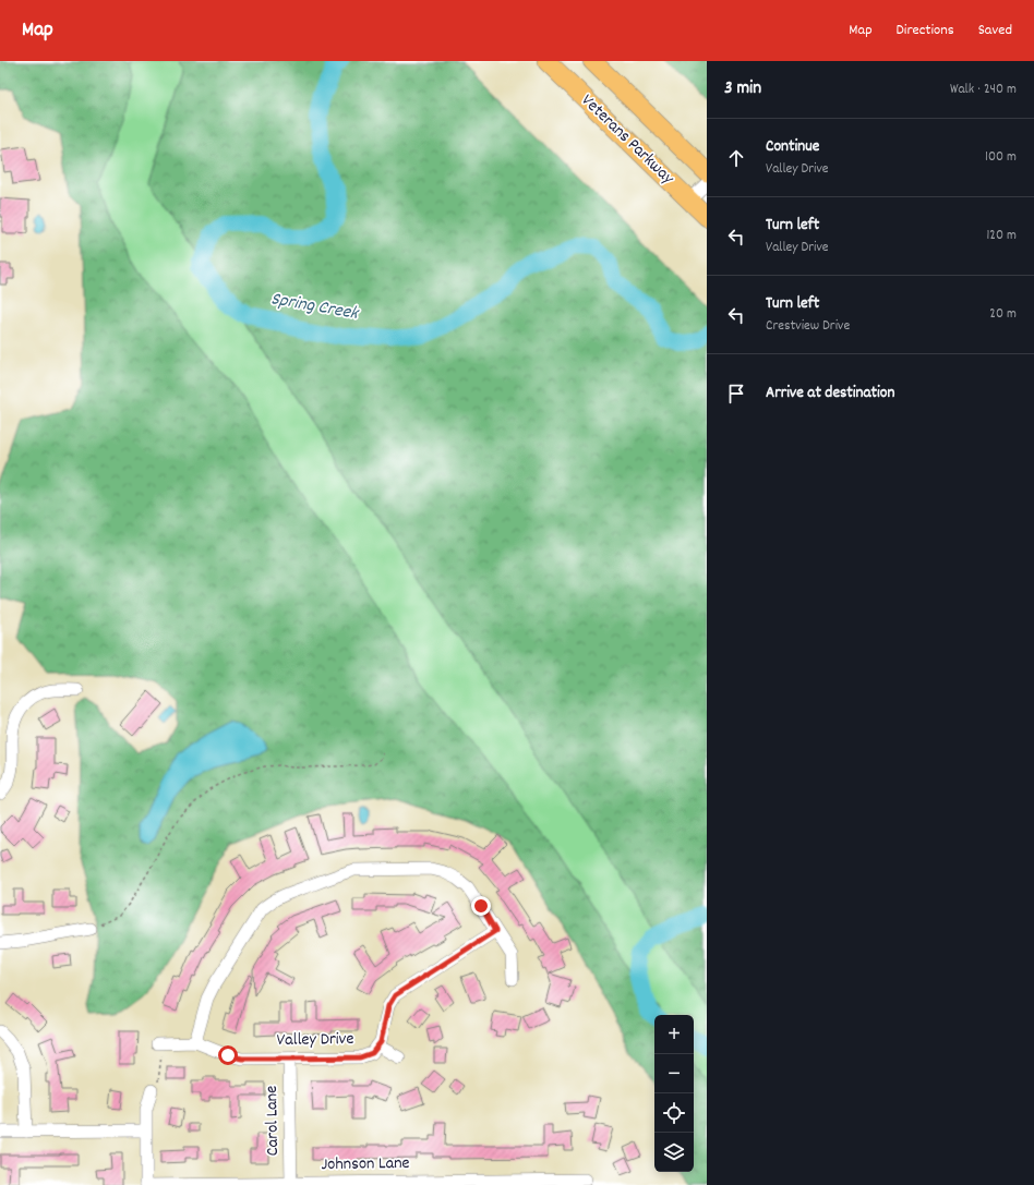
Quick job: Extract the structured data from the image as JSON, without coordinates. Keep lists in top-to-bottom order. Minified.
{"streets":{"highway":["Veterans Parkway"],"street":["Valley Drive","Carol Lane","Johnson Lane"]},"crossings":[["Valley Drive","Carol Lane"],["Carol Lane","Johnson Lane"]],"water":["Spring Creek"],"page":{"header":"Map","nav":["Map","Directions","Saved"],"heading":["3 min","Walk · 240 m"],"list":[["Continue","Valley Drive","100 m"],["Turn left","Valley Drive","120 m"],["Turn left","Crestview Drive","20 m"],"Arrive at destination"],"map_buttons":["+","−"]}}
